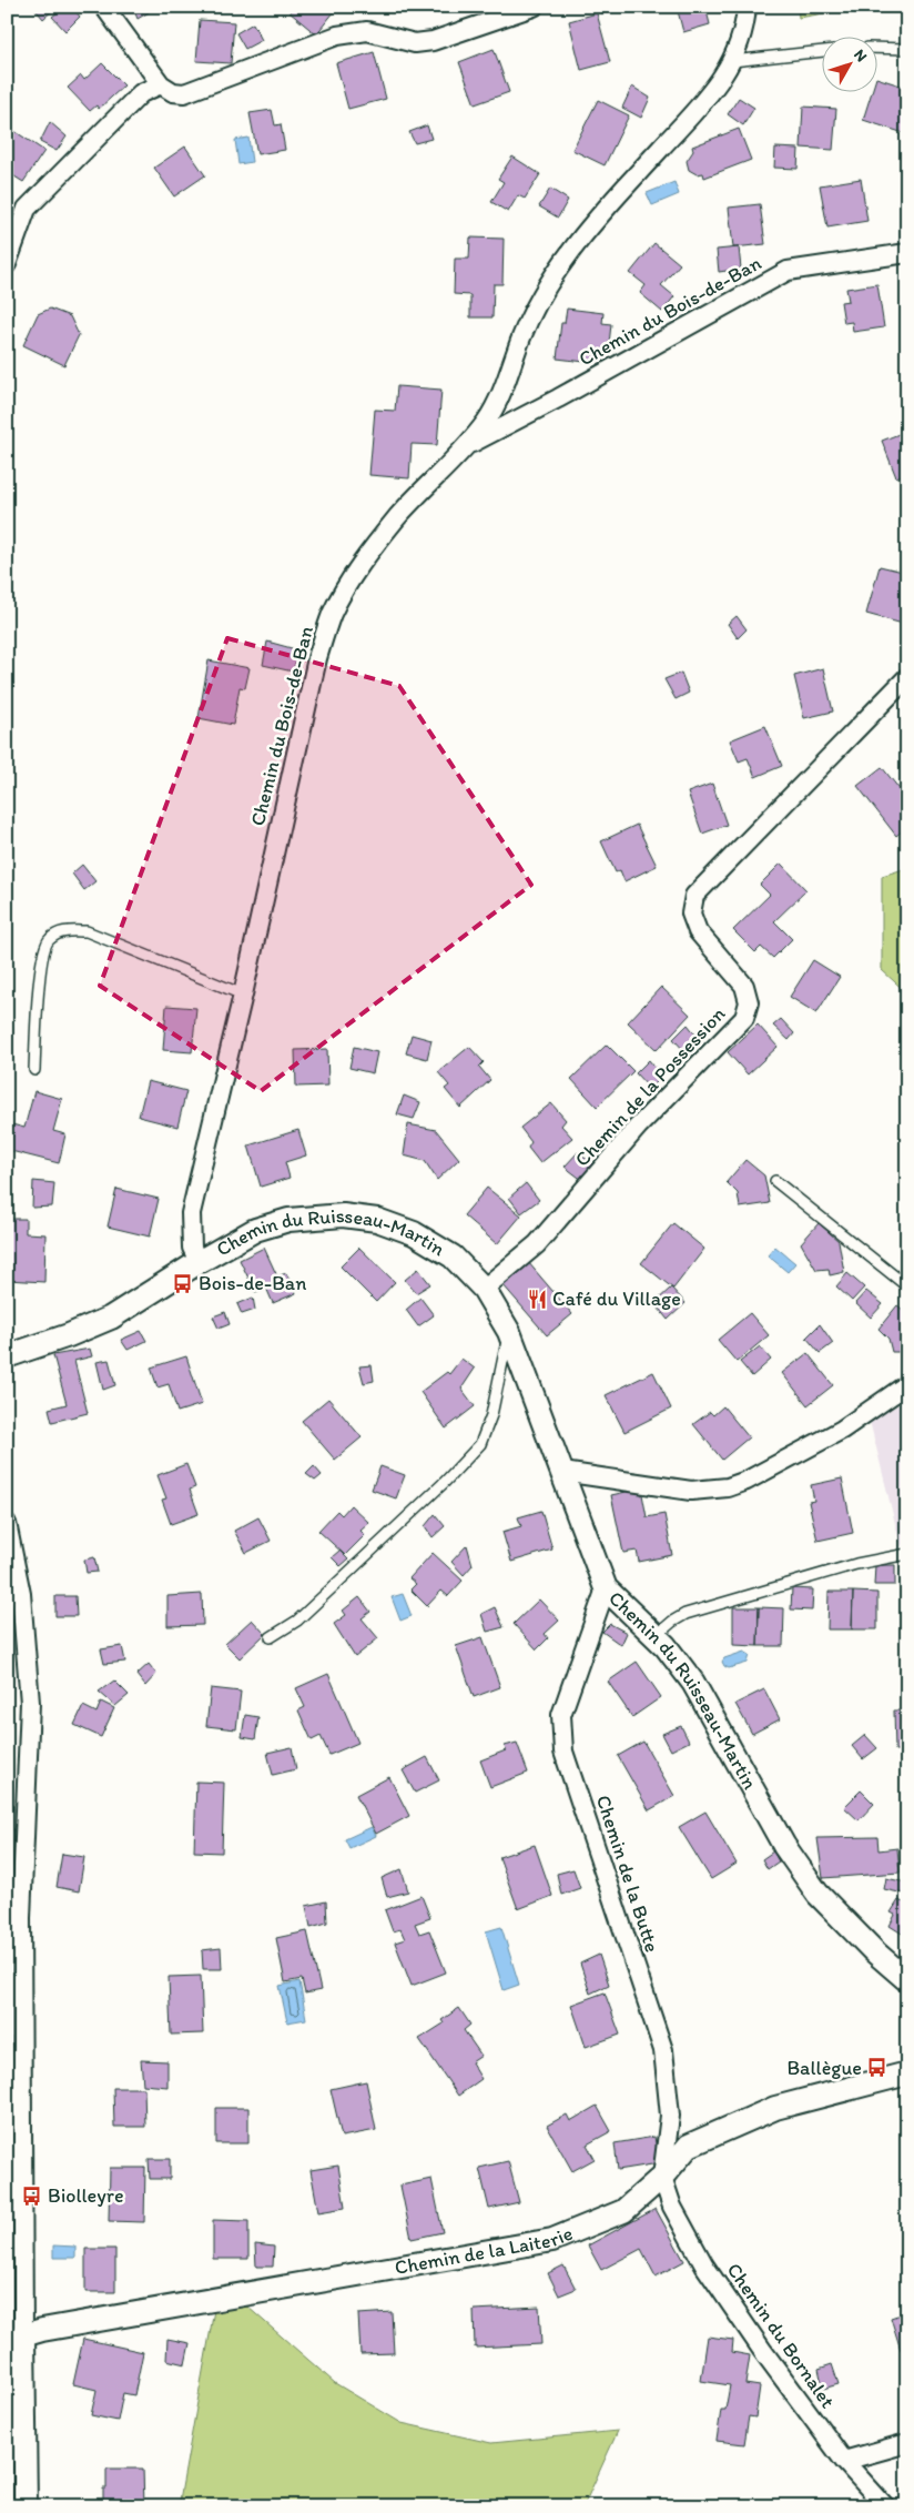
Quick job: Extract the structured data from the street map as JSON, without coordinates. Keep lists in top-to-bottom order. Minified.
{"streets":{"street":["Chemin du Bois-de-Ban","Chemin de la Possession","Chemin du Ruisseau-Martin","Chemin de la Butte","Chemin de la Laiterie","Chemin du Bornalet"]},"crossings":[["Chemin du Bois-de-Ban","Chemin du Ruisseau-Martin"],["Chemin de la Possession","Chemin du Ruisseau-Martin"],["Chemin du Ruisseau-Martin","Chemin de la Butte"],["Chemin de la Butte","Chemin de la Laiterie"],["Chemin de la Butte","Chemin du Bornalet"],["Chemin de la Laiterie","Chemin du Bornalet"]],"places":{"bus stop":["Bois-de-Ban","Ballègue","Biolleyre"],"restaurant":["Café du Village"]},"north":"top right"}
